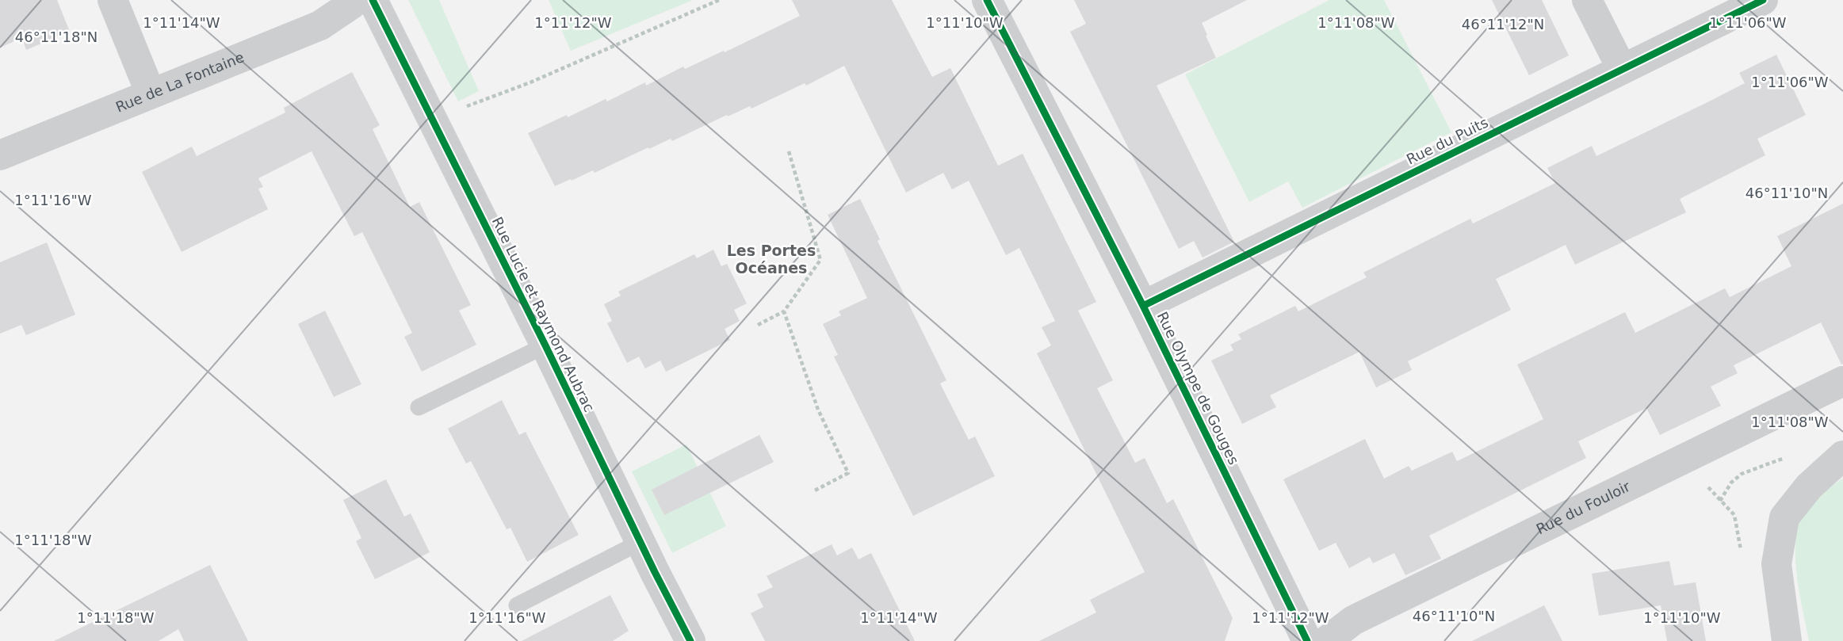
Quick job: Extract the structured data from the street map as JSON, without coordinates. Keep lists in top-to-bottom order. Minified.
{"streets":{"street":["Rue de La Fontaine","Rue du Puits","Rue Lucie et Raymond Aubrac","Rue Olympe de Gouges","Rue du Fouloir"]},"crossings":[["Rue du Puits","Rue Olympe de Gouges"]],"districts":["Les Portes Océanes"],"coordinates":["1°11'06\"W","1°11'14\"W","1°11'12\"W","1°11'10\"W","1°11'08\"W","46°11'12\"N","46°11'18\"N","46°11'10\"N","1°11'16\"W","1°11'18\"W"]}
